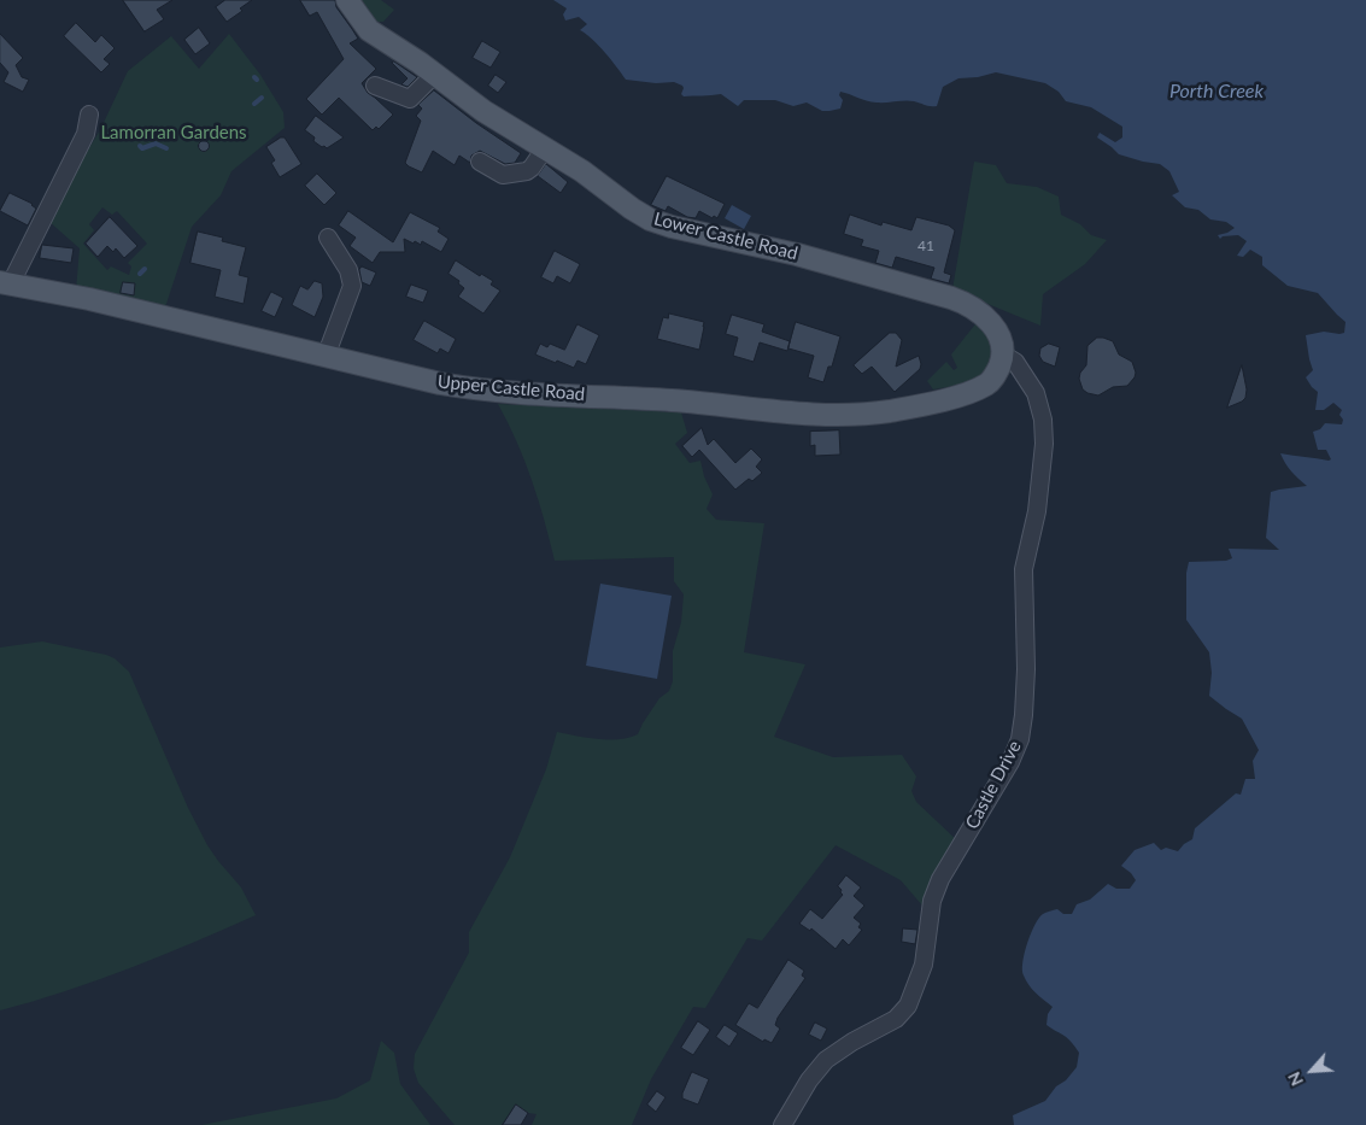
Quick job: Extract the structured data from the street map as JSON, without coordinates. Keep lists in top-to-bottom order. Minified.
{"streets":{"main road":["Lower Castle Road","Upper Castle Road"],"street":["Castle Drive"]},"crossings":[["Lower Castle Road","Upper Castle Road"],["Lower Castle Road","Castle Drive"],["Upper Castle Road","Castle Drive"]],"water":["Porth Creek"],"parks":["Lamorran Gardens"],"house_numbers":["41"],"north":"bottom left"}
